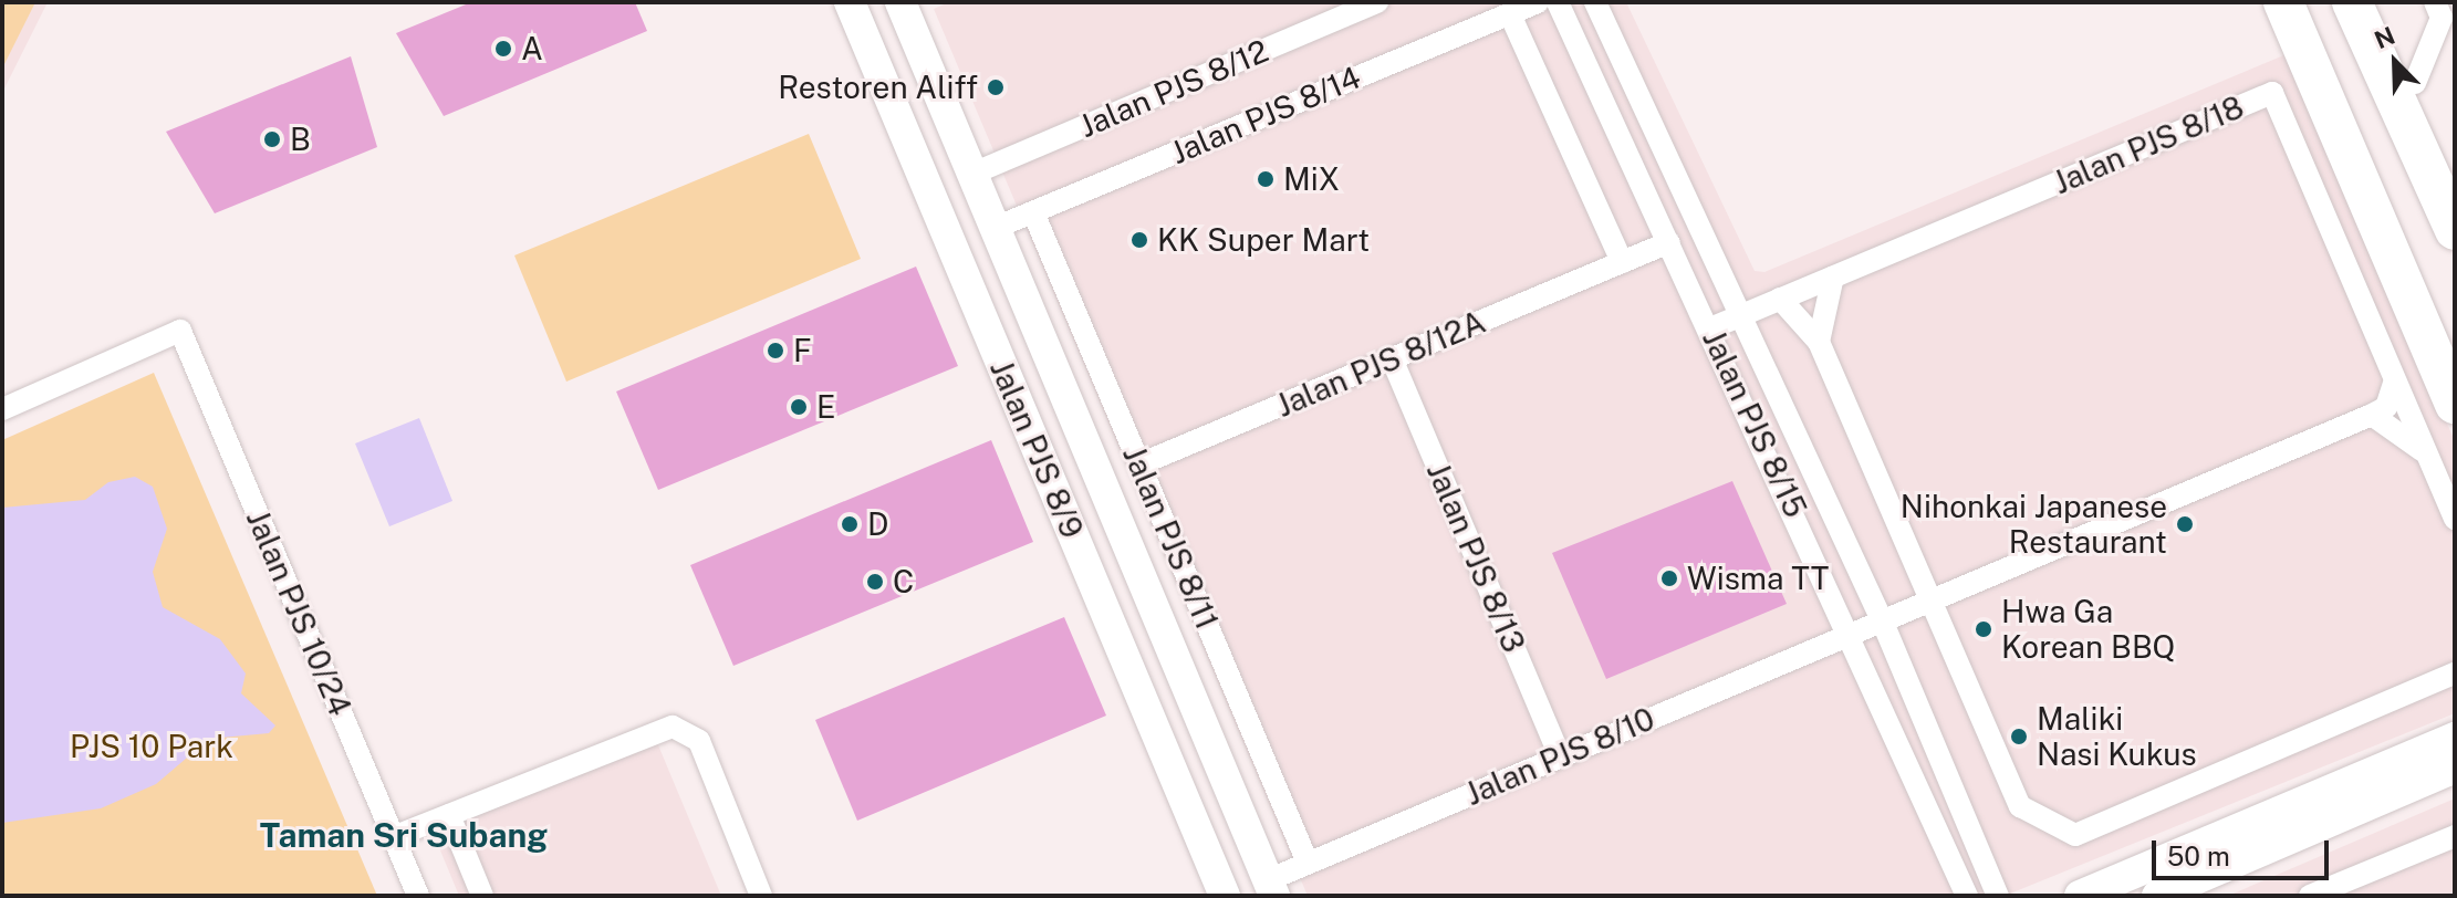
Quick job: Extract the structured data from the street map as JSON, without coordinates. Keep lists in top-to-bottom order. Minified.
{"streets":{"street":["Jalan PJS 8/12","Jalan PJS 8/14","Jalan PJS 8/18","Jalan PJS 8/12A","Jalan PJS 8/15","Jalan PJS 8/9","Jalan PJS 8/11","Jalan PJS 8/13","Jalan PJS 10/24","Jalan PJS 8/10"]},"crossings":[["Jalan PJS 8/12","Jalan PJS 8/9"],["Jalan PJS 8/14","Jalan PJS 8/9"],["Jalan PJS 8/14","Jalan PJS 8/11"],["Jalan PJS 8/18","Jalan PJS 8/15"],["Jalan PJS 8/12A","Jalan PJS 8/15"],["Jalan PJS 8/12A","Jalan PJS 8/11"],["Jalan PJS 8/12A","Jalan PJS 8/13"],["Jalan PJS 8/15","Jalan PJS 8/10"],["Jalan PJS 8/9","Jalan PJS 8/10"],["Jalan PJS 8/11","Jalan PJS 8/10"],["Jalan PJS 8/13","Jalan PJS 8/10"]],"districts":["Taman Sri Subang"],"parks":["PJS 10 Park"],"places":["A","Restoren Aliff","B","MiX","KK Super Mart","F","E","D","Nihonkai Japanese Restaurant","Wisma TT","C","Hwa Ga Korean BBQ","Maliki Nasi Kukus"],"scale_bar":"50 m","north":"top left"}
